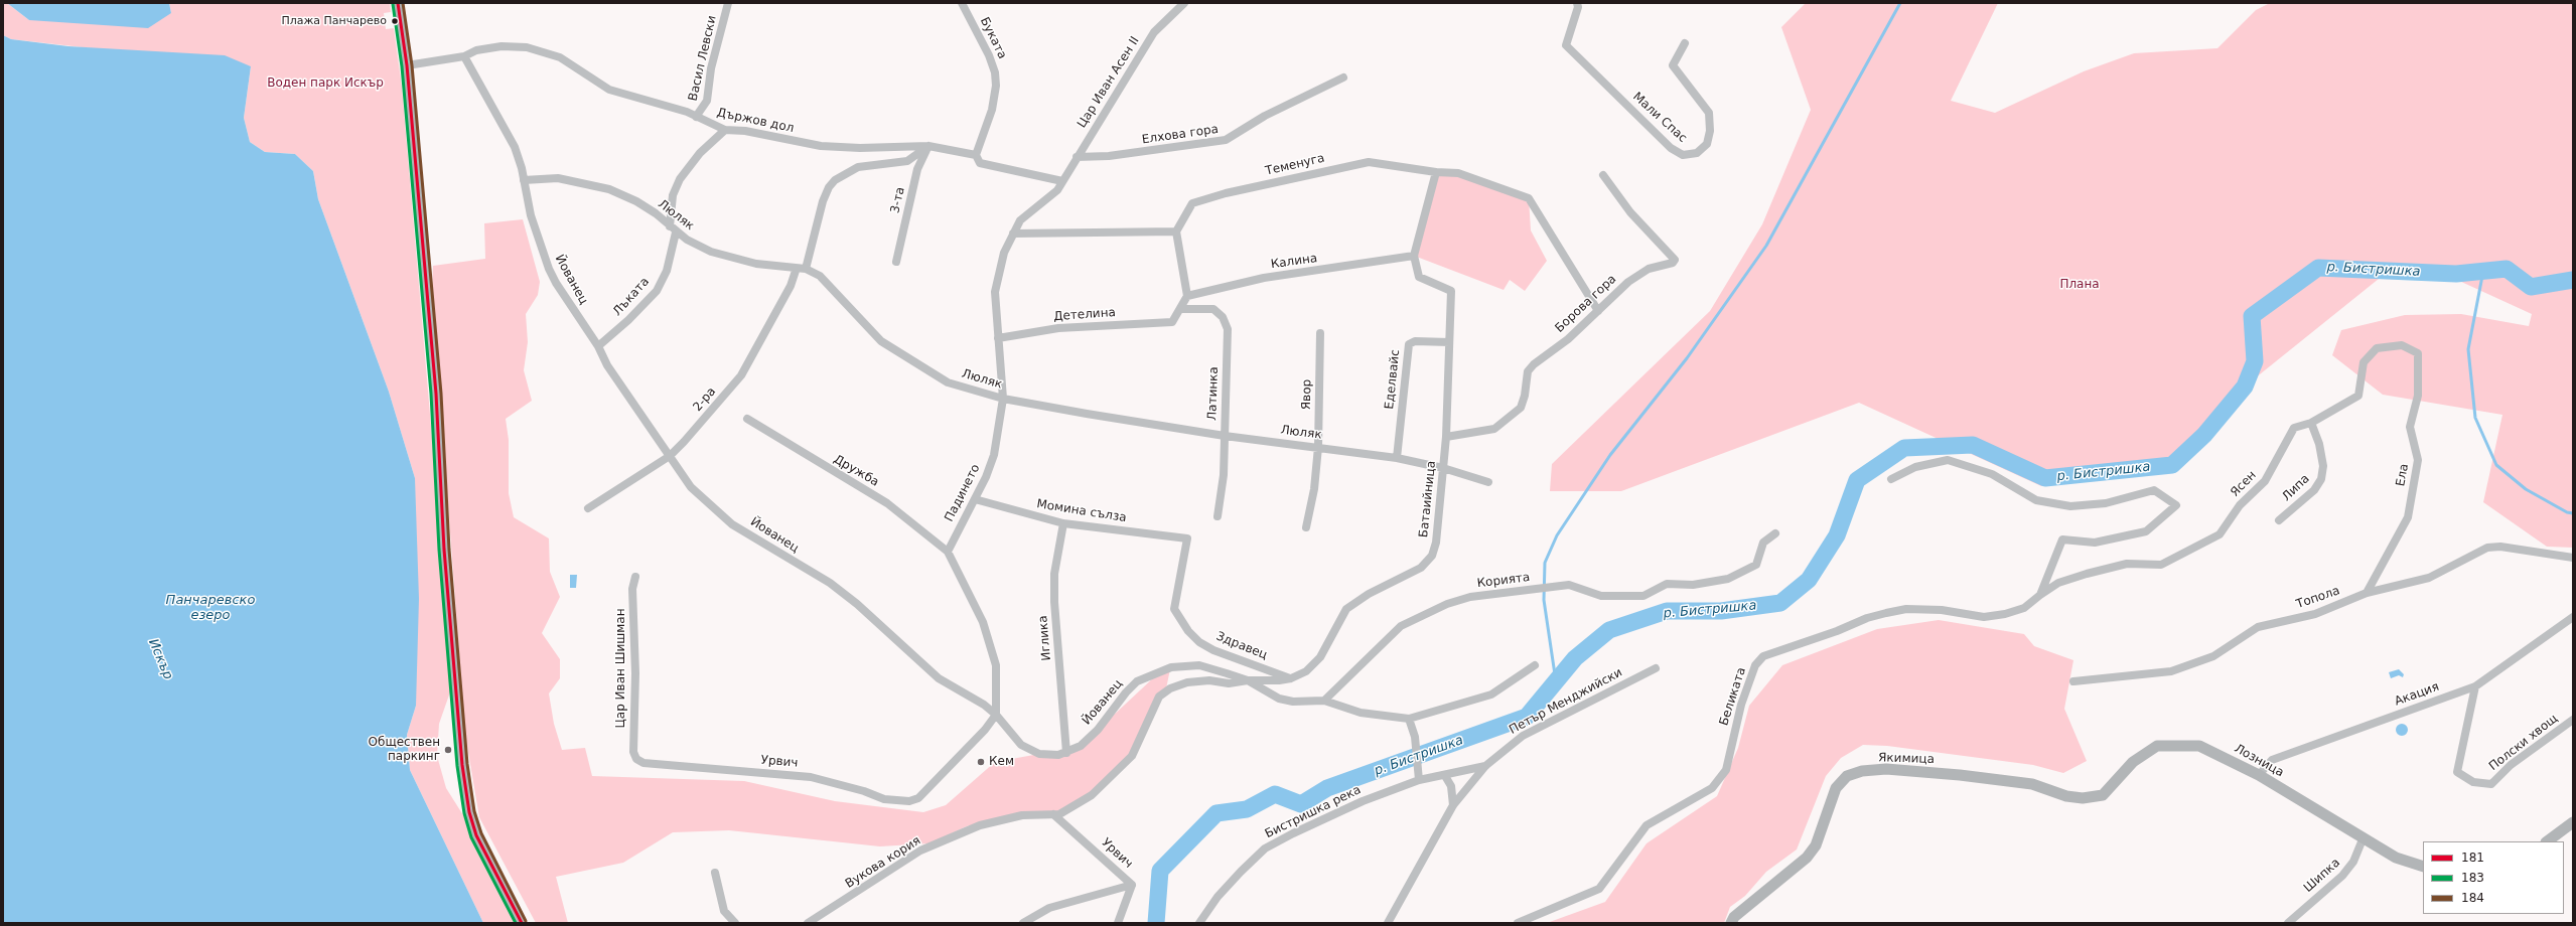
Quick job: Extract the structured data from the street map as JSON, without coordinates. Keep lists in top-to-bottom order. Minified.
{"streets":{"main road":["Якимица","Лозница"],"street":["Буката","Васил Левски","Цар Иван Асен II","Мали Спас","Държов дол","Елхова гора","Теменуга","3-та","Люляк","Калина","Йованец","Лъката","Борова гора","Детелина","Еделвайс","Латинка","Явор","2-ра","Дружба","Ела","Ясен","Липа","Падинето","Батаийница","Момина сълза","Корията","Топола","Иглика","Здравец","Цар Иван Шишман","Акация","Беликата","Петър Менджийски","Полски хвощ","Урвич","Бистришка река","Вукова кория","Шипка"]},"crossings":[["Буката","Държов дол"],["Васил Левски","Държов дол"],["Цар Иван Асен II","Държов дол"],["Цар Иван Асен II","Елхова гора"],["Цар Иван Асен II","Падинето"],["Държов дол","3-та"],["Държов дол","Йованец"],["Държов дол","Падинето"],["Теменуга","Борова гора"],["Люляк","Йованец"],["Люляк","Лъката"],["Люляк","Еделвайс"],["Люляк","Латинка"],["Люляк","Явор"],["Люляк","2-ра"],["Люляк","Падинето"],["Люляк","Батаийница"],["Калина","Батаийница"],["Йованец","Лъката"],["Йованец","2-ра"],["Йованец","Батаийница"],["Йованец","Иглика"],["Йованец","Урвич"],["Йованец","Вукова кория"],["Борова гора","Батаийница"],["Детелина","Латинка"],["Детелина","Падинето"],["Еделвайс","Батаийница"],["Дружба","Падинето"],["Ела","Ясен"],["Ела","Топола"],["Ясен","Липа"],["Ясен","Беликата"],["Падинето","Момина сълза"],["Батаийница","Здравец"],["Батаийница","Вукова кория"],["Момина сълза","Иглика"],["Момина сълза","Здравец"],["Цар Иван Шишман","Урвич"],["Акация","Полски хвощ"],["Акация","Лозница"],["Петър Менджийски","Бистришка река"],["Якимица","Лозница"],["Лозница","Шипка"],["Урвич","Вукова кория"]],"water":["р. Бистришка","Панчаревско езеро","Искър"],"parks":["Воден парк Искър","Плана"],"places":["Плажа Панчарево","Обществен паркинг","Кем"],"lines":["transit line 181","transit line 184","transit line 183"],"legend":["181","183","184"]}
